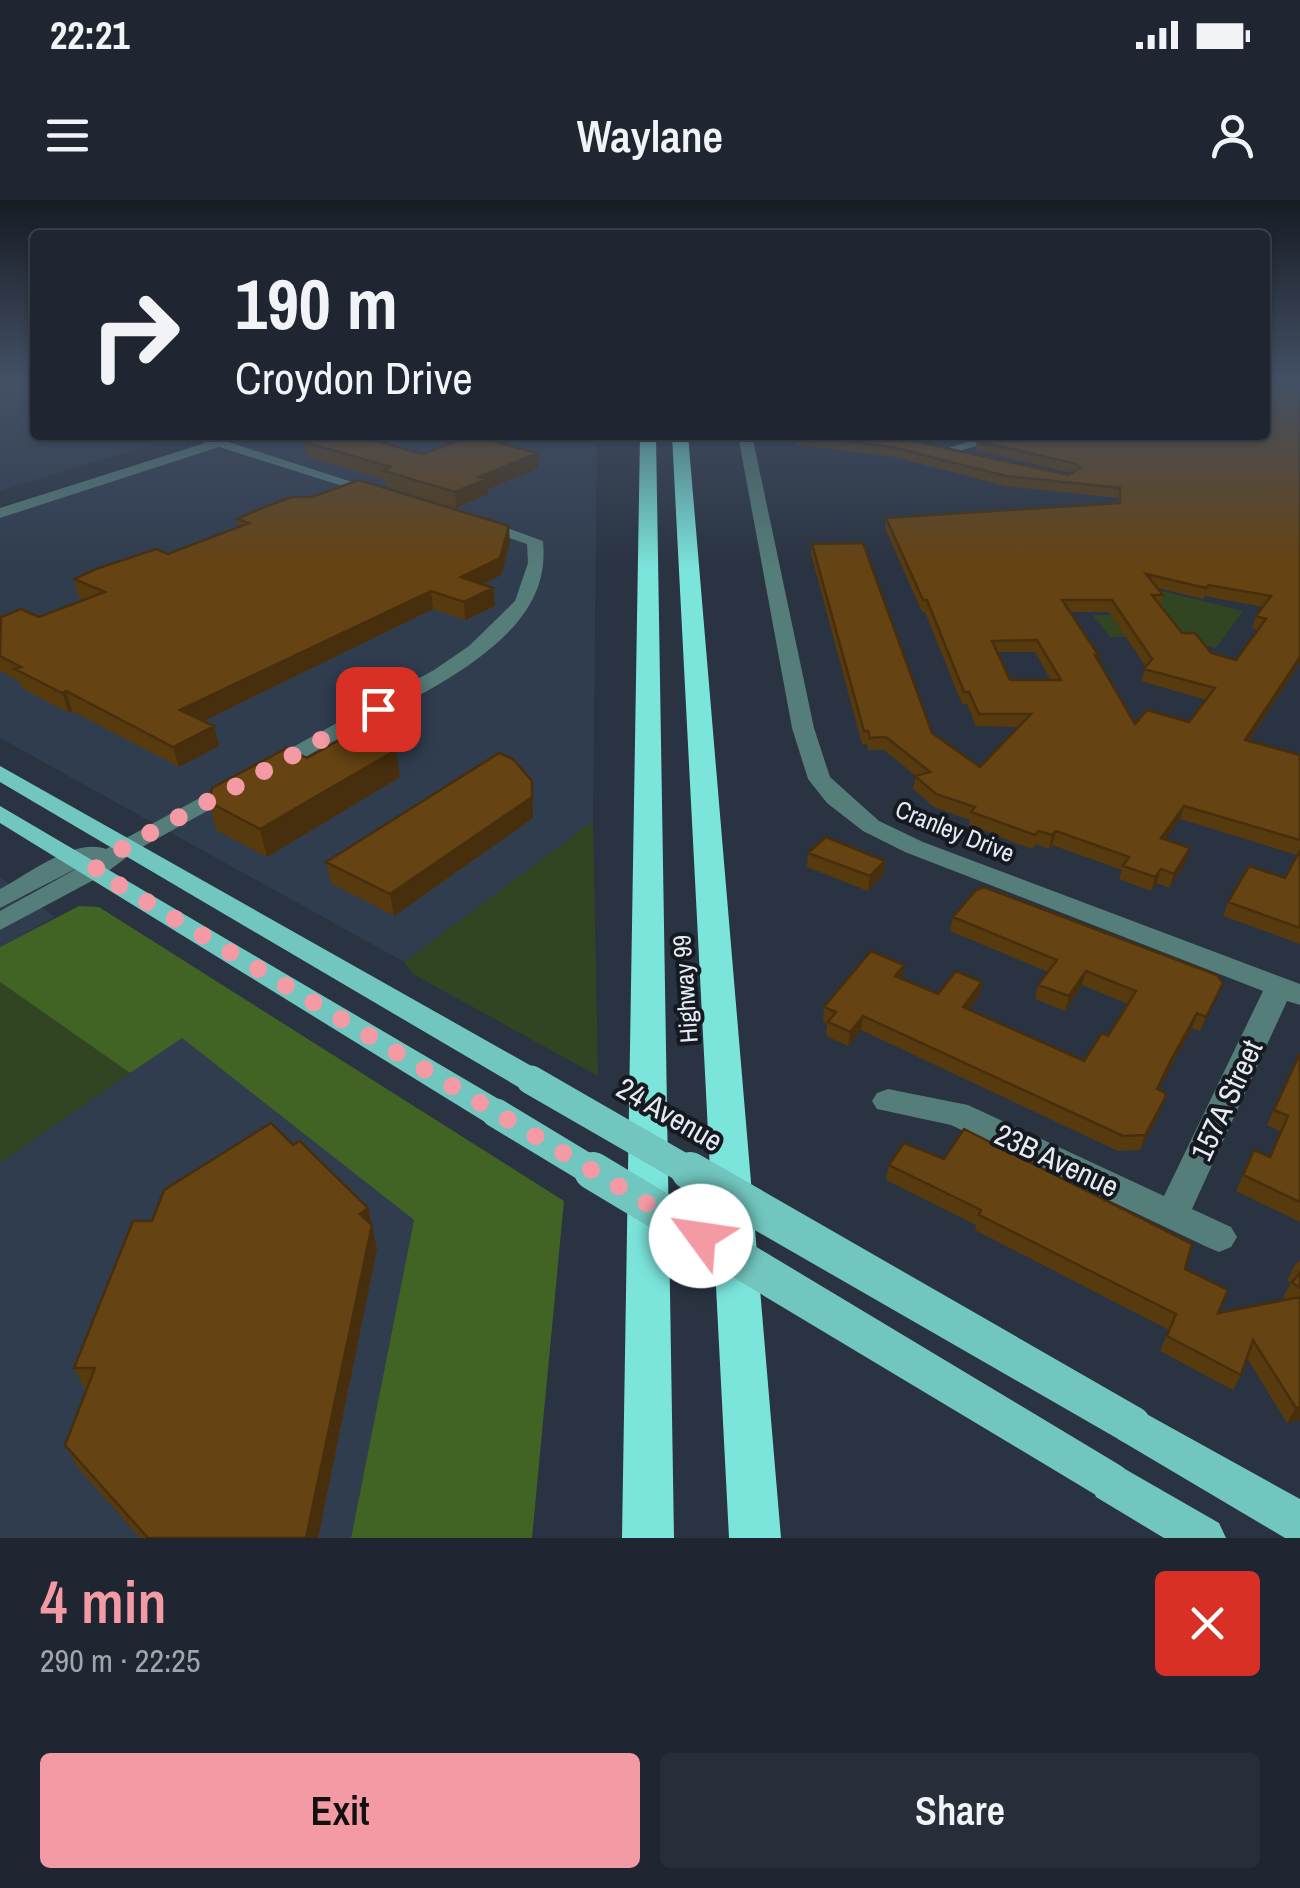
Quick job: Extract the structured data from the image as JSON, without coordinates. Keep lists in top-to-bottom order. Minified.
{"streets":{"highway":["Highway 99"],"main road":["24 Avenue"],"street":["Cranley Drive","157A Street","23B Avenue"]},"crossings":[["Cranley Drive","157A Street"],["157A Street","23B Avenue"]],"page":{"status":"22:21","header":"Waylane","turn":["190 m","Croydon Drive"],"heading":["4 min","290 m · 22:25"],"buttons":["Exit","Share"]}}
